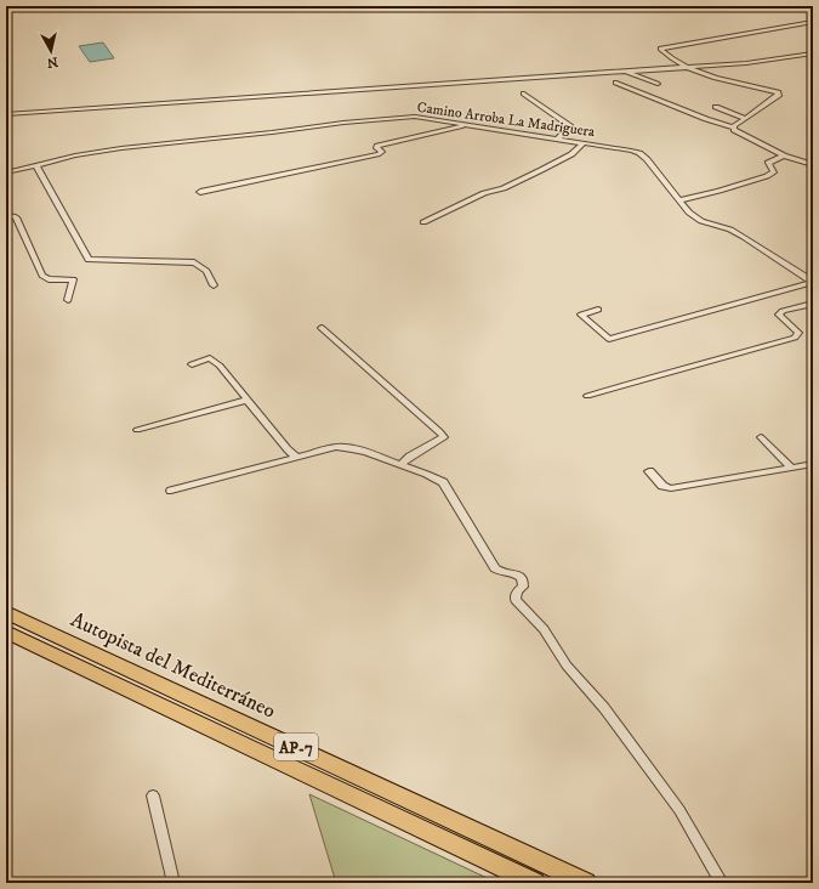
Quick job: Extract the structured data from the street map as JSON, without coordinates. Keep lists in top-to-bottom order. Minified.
{"streets":{"highway":["Autopista del Mediterráneo","AP-7"],"street":["Camino Arroba La Madriguera"]},"north":"bottom"}
